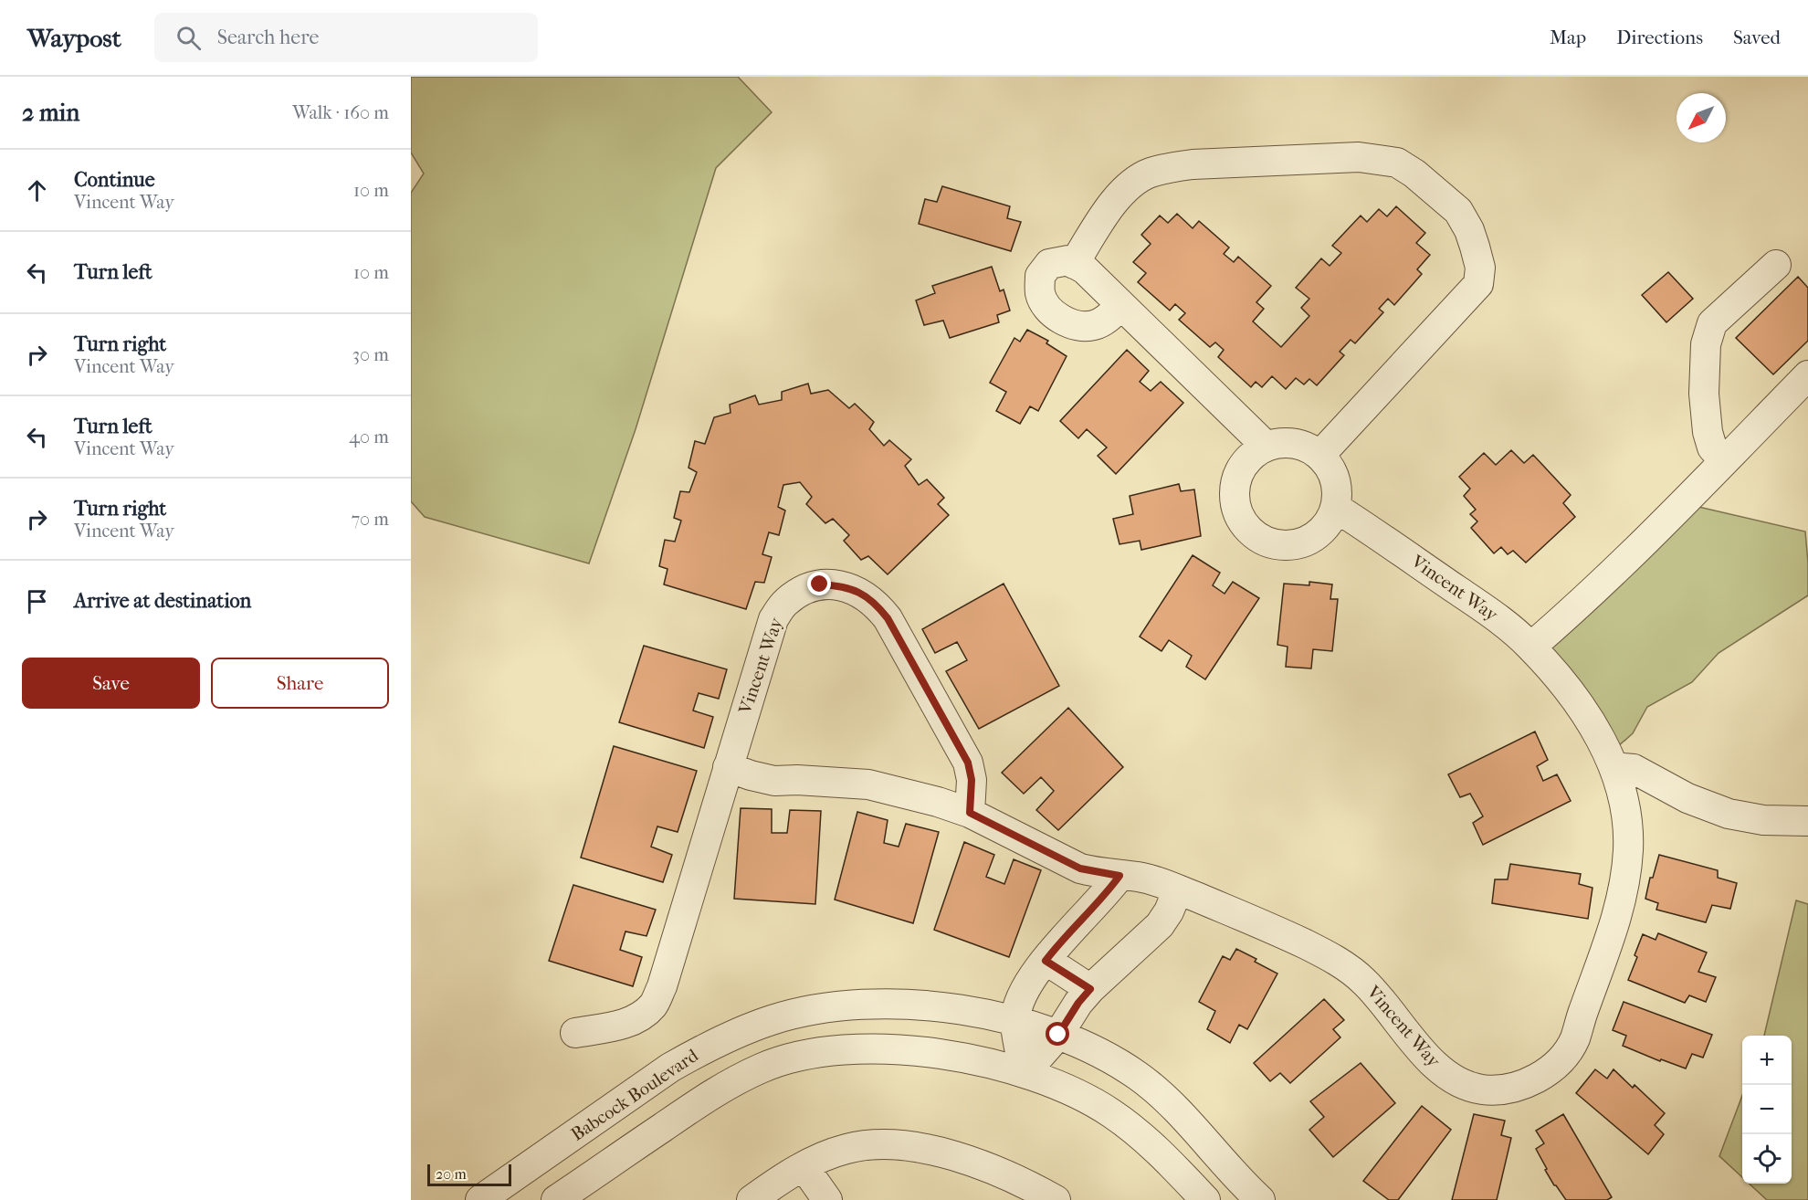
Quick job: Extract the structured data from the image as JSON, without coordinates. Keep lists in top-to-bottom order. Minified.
{"streets":{"street":["Vincent Way","Babcock Boulevard"]},"scale_bar":"20 m","north":"bottom left","page":{"header":"Waypost","search":"Search here","nav":["Map","Directions","Saved"],"heading":["2 min","Walk · 160 m"],"list":[["Continue","Vincent Way","10 m"],["Turn left","10 m"],["Turn right","Vincent Way","30 m"],["Turn left","Vincent Way","40 m"],["Turn right","Vincent Way","70 m"],"Arrive at destination"],"buttons":["Save","Share"],"map_buttons":["+","−"],"scale":"20 m"}}
